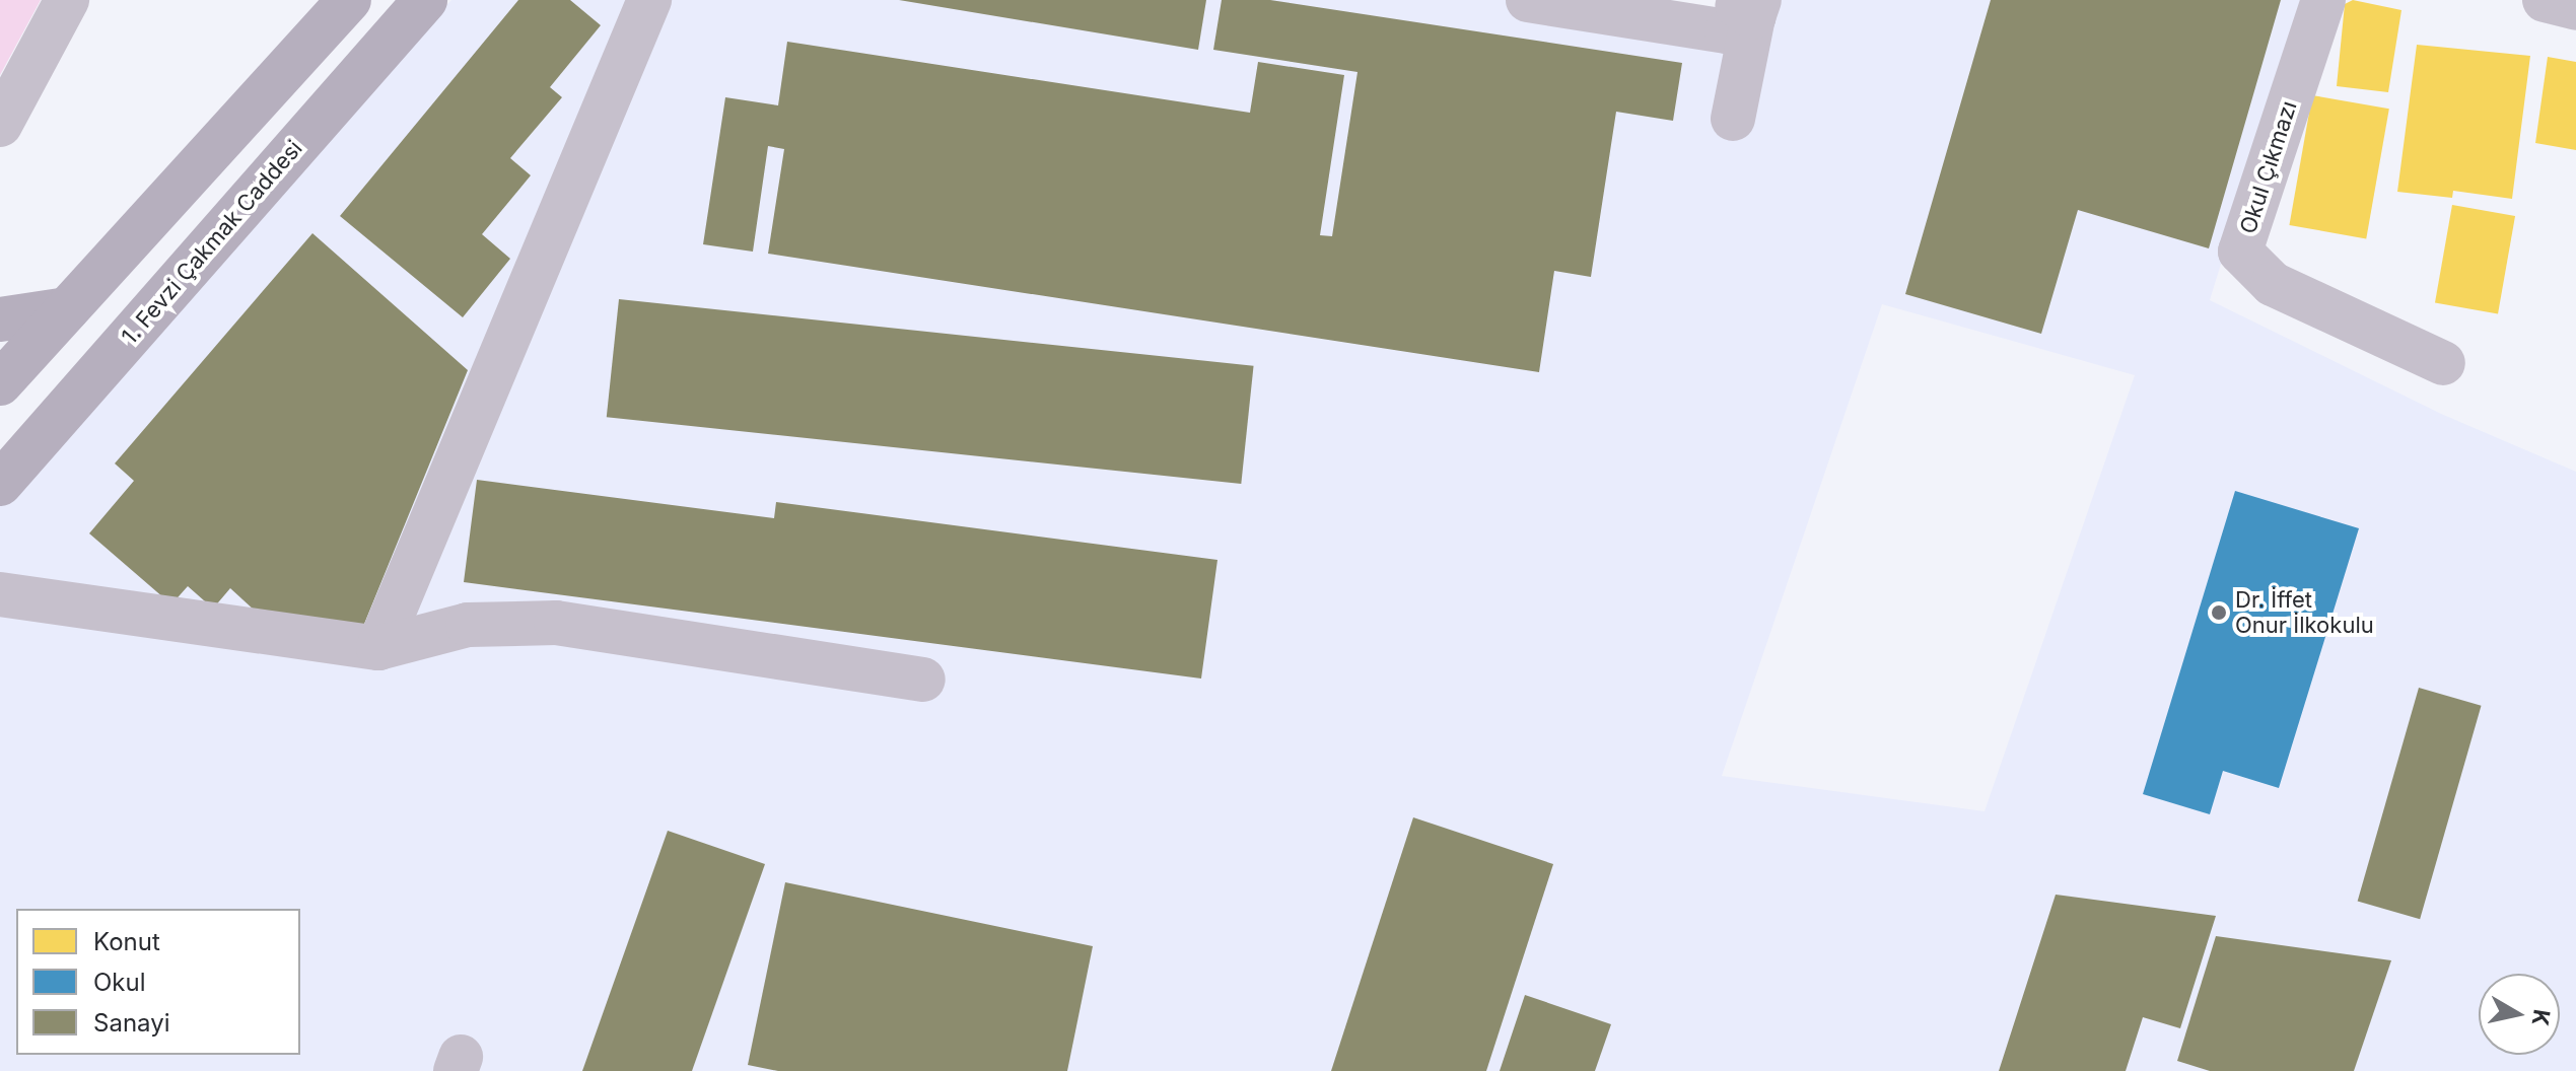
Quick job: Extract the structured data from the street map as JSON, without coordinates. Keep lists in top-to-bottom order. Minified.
{"streets":{"main road":["1. Fevzi Çakmak Caddesi"],"street":["Okul Çıkmazı"]},"places":["Dr. İffet Onur İlkokulu"],"legend":["Konut","Okul","Sanayi"],"north":"right"}
